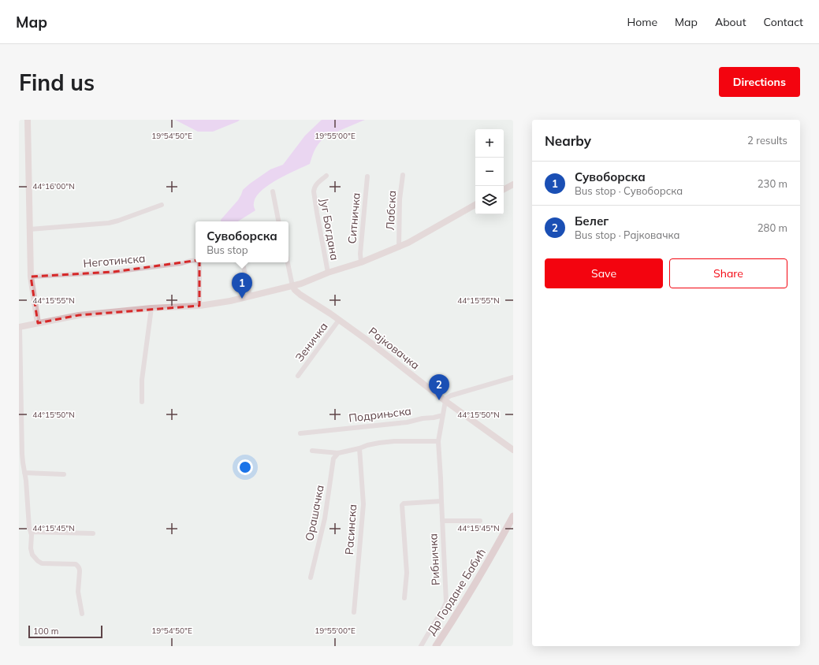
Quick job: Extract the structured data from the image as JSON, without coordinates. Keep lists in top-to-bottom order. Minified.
{"streets":{"main road":["Рајковачка","Др Гордане Бабић"],"street":["Лабска","Ситничка","Југ Богдана","Неготинска","Зеничка","Подрињска","Орашачка","Расинска","Рибничка"]},"crossings":[["Зеничка","Рајковачка"],["Рајковачка","Рибничка"],["Подрињска","Рибничка"]],"scale_bar":"100 m","page":{"header":"Map","nav":["Home","Map","About","Contact"],"buttons":["Directions",["Save","Share"]],"title":"Find us","heading":["Nearby","2 results"],"map_buttons":["+","−"],"list":[{"mark":"1","name":"Сувоборска","note":"Bus stop · Сувоборска","value":"230 m"},{"mark":"2","name":"Белег","note":"Bus stop · Рајковачка","value":"280 m"}],"popup":["Сувоборска","Bus stop"],"pins":["1","2"],"scale":"100 m"},"coordinates":["19°54'50\"E","19°55'00\"E","44°16'00\"N","44°15'55\"N","44°15'50\"N","44°15'45\"N"]}
